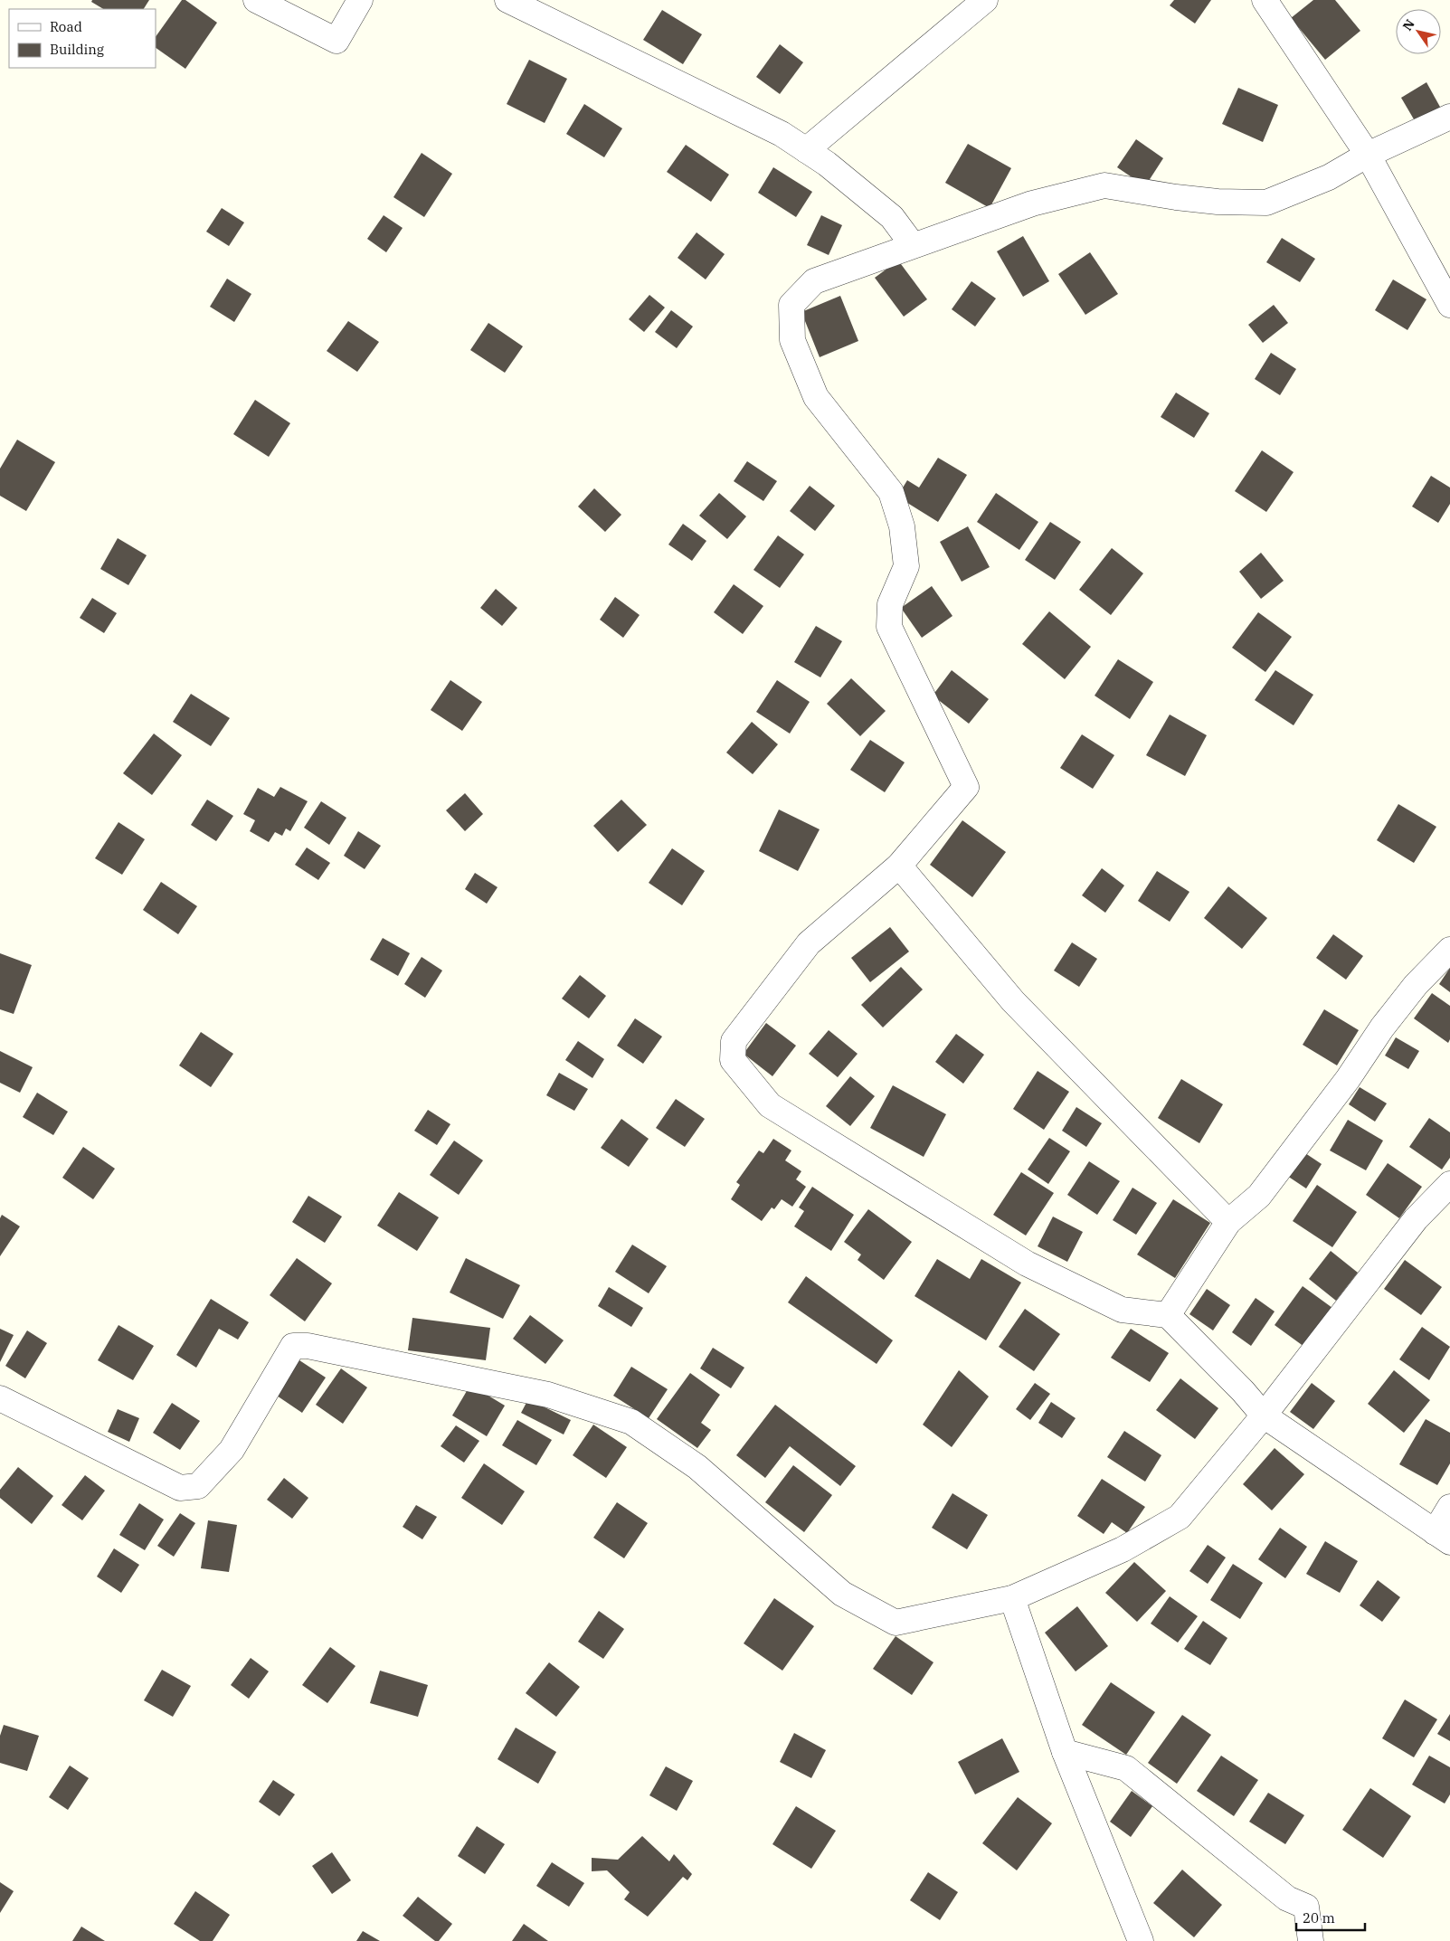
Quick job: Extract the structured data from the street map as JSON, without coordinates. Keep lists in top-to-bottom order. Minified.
{"legend":["Road","Building"],"scale_bar":"20 m","north":"top left"}
